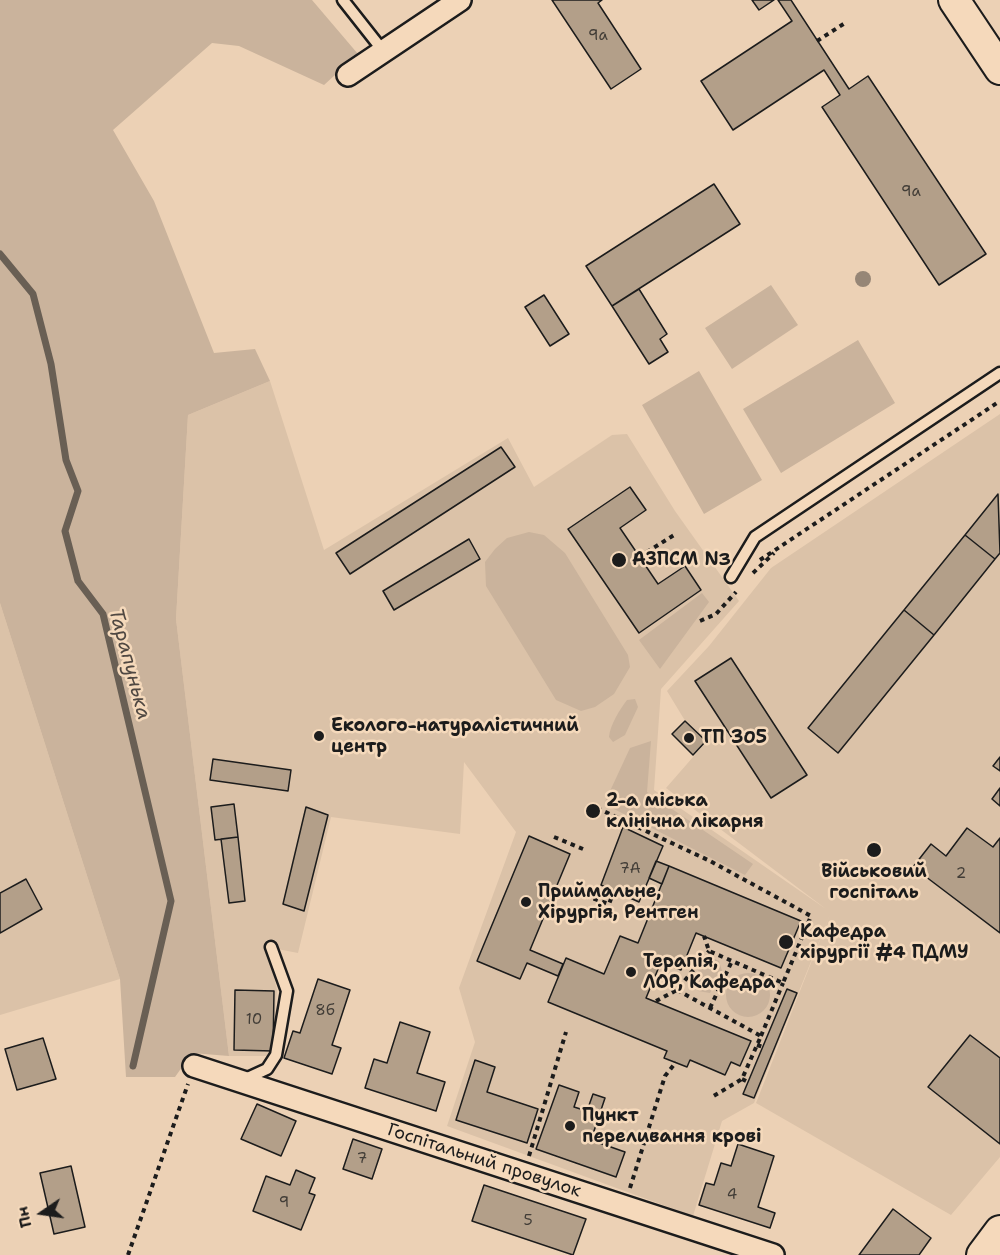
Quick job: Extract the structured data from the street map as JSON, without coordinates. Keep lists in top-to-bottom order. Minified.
{"streets":{"street":["Госпітальний провулок"]},"water":["Тарапунька"],"places":["АЗПСМ N3","Еколого-натуралістичний центр","ТП 305","2-а міська клінічна лікарня","Військовий госпіталь","Приймальне, Хірургія, Рентген","Кафедра хірургії #4 ПДМУ","Терапія, ЛОР, Кафедра","Пункт переливання крові"],"house_numbers":["9а","9а","7А","2","8б","10","7","4","9","5"],"north":"left"}
